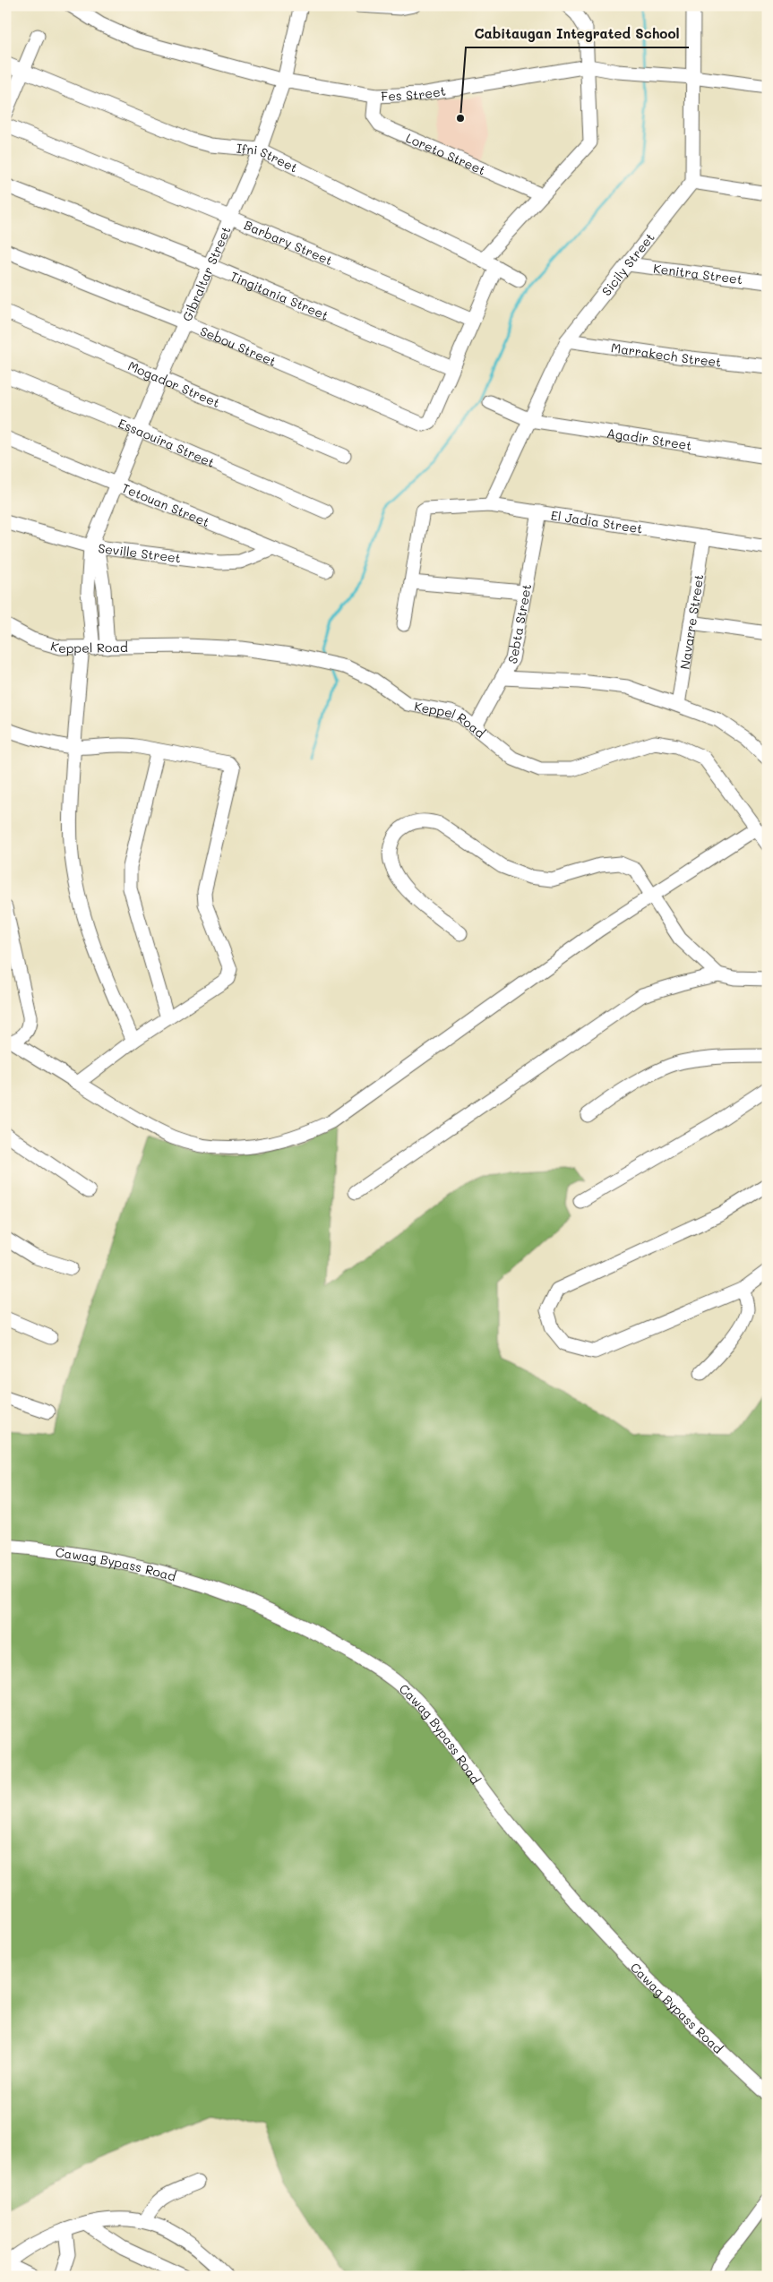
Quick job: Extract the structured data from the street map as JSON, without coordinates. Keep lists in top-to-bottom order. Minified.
{"streets":{"street":["Fes Street","Loreto Street","Ifni Street","Barbary Street","Sicily Street","Kenitra Street","Gibraltar Street","Tingitania Street","Sebou Street","Marrakech Street","Mogador Street","Agadir Street","Essaouira Street","Tetouan Street","El Jadia Street","Seville Street","Navarre Street","Sebta Street","Keppel Road","Cawag Bypass Road"]},"crossings":[["Fes Street","Loreto Street"],["Fes Street","Gibraltar Street"],["Ifni Street","Gibraltar Street"],["Barbary Street","Gibraltar Street"],["Sicily Street","Kenitra Street"],["Sicily Street","Marrakech Street"],["Sicily Street","Agadir Street"],["Sicily Street","El Jadia Street"],["Gibraltar Street","Tingitania Street"],["Gibraltar Street","Sebou Street"],["Gibraltar Street","Mogador Street"],["Gibraltar Street","Essaouira Street"],["Gibraltar Street","Tetouan Street"],["Gibraltar Street","Seville Street"],["Tingitania Street","Sebou Street"],["Tetouan Street","Seville Street"],["El Jadia Street","Navarre Street"],["El Jadia Street","Sebta Street"],["Sebta Street","Keppel Road"]],"places":["Cabitaugan Integrated School"]}
